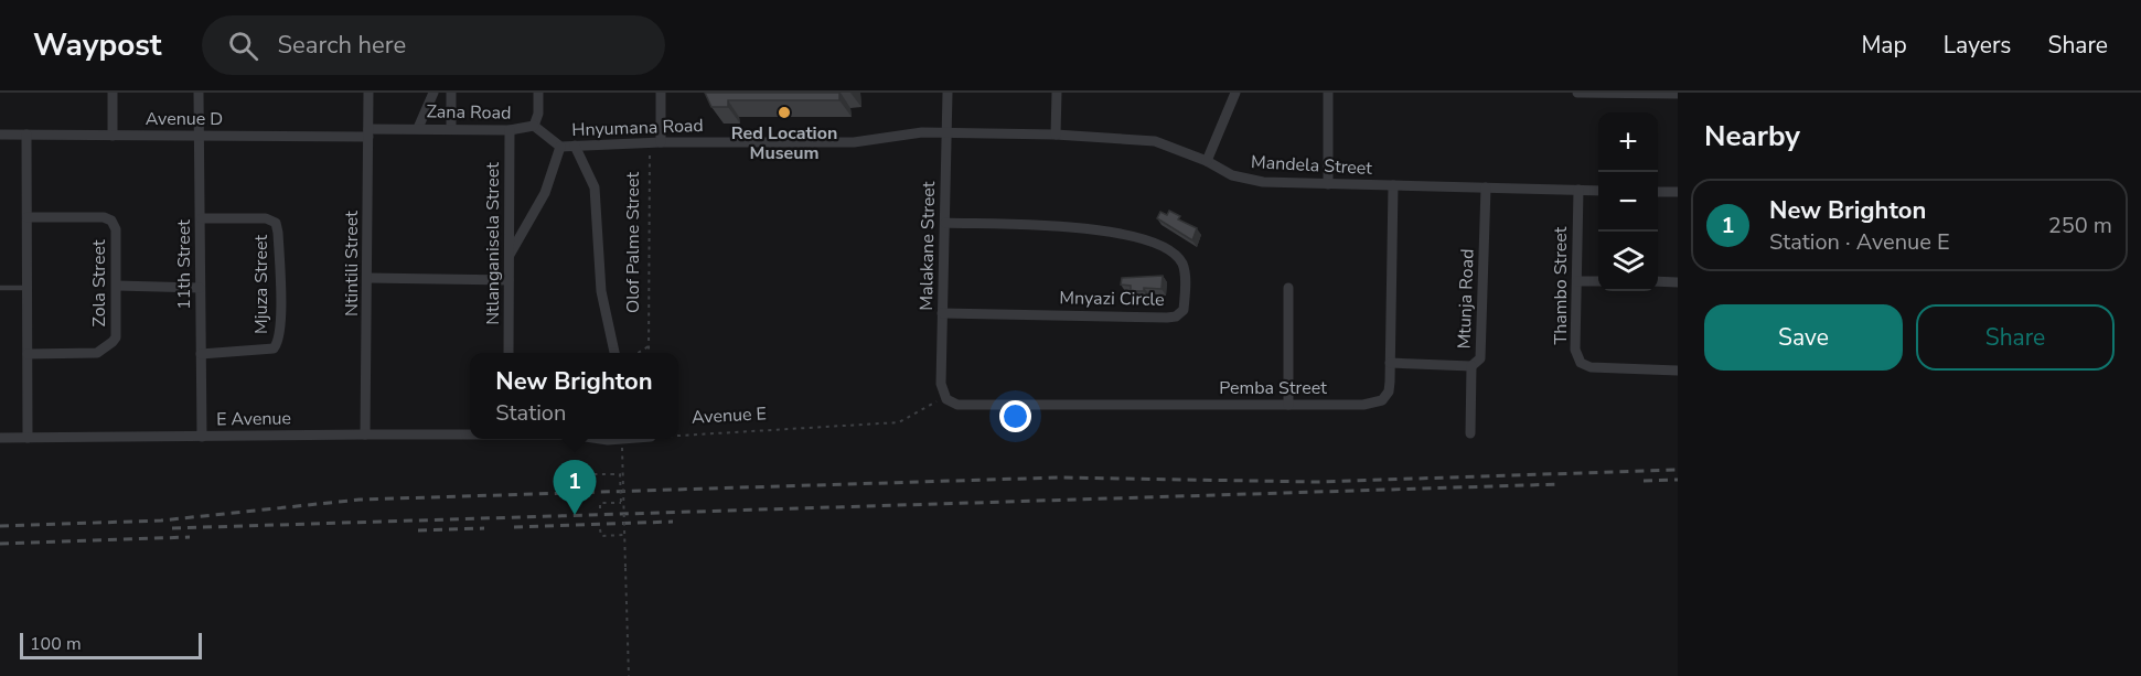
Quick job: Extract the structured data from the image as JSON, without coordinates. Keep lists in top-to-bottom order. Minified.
{"streets":{"street":["Zana Road","Avenue D","Hnyumana Road","Mandela Street","Ntlanganisela Street","Malakane Street","Ntintili Street","11th Street","Zola Street","Mjuza Street","Thambo Street","Mnyazi Circle","Mtunja Road","Pemba Street","E Avenue"],"path":["Olof Palme Street","Avenue E"]},"crossings":[["Zana Road","Avenue D"],["Zana Road","Hnyumana Road"],["Zana Road","Ntlanganisela Street"],["Zana Road","Ntintili Street"],["Avenue D","Ntintili Street"],["Avenue D","11th Street"],["Hnyumana Road","Mandela Street"],["Hnyumana Road","Olof Palme Street"],["Hnyumana Road","Malakane Street"],["Mandela Street","Malakane Street"],["Mandela Street","Thambo Street"],["Mandela Street","Mtunja Road"],["Mandela Street","Pemba Street"],["Malakane Street","Mnyazi Circle"],["Malakane Street","Pemba Street"],["Malakane Street","Avenue E"],["Ntintili Street","E Avenue"],["11th Street","Mjuza Street"],["11th Street","E Avenue"],["Mtunja Road","Pemba Street"],["Pemba Street","Avenue E"]],"places":["Red Location Museum"],"scale_bar":"100 m","page":{"header":"Waypost","search":"Search here","nav":["Map","Layers","Share"],"heading":"Nearby","map_buttons":["+","−"],"list":[{"mark":"1","name":"New Brighton","note":"Station · Avenue E","value":"250 m"}],"buttons":["Save","Share"],"popup":["New Brighton","Station"],"pins":"1","scale":"100 m"}}
